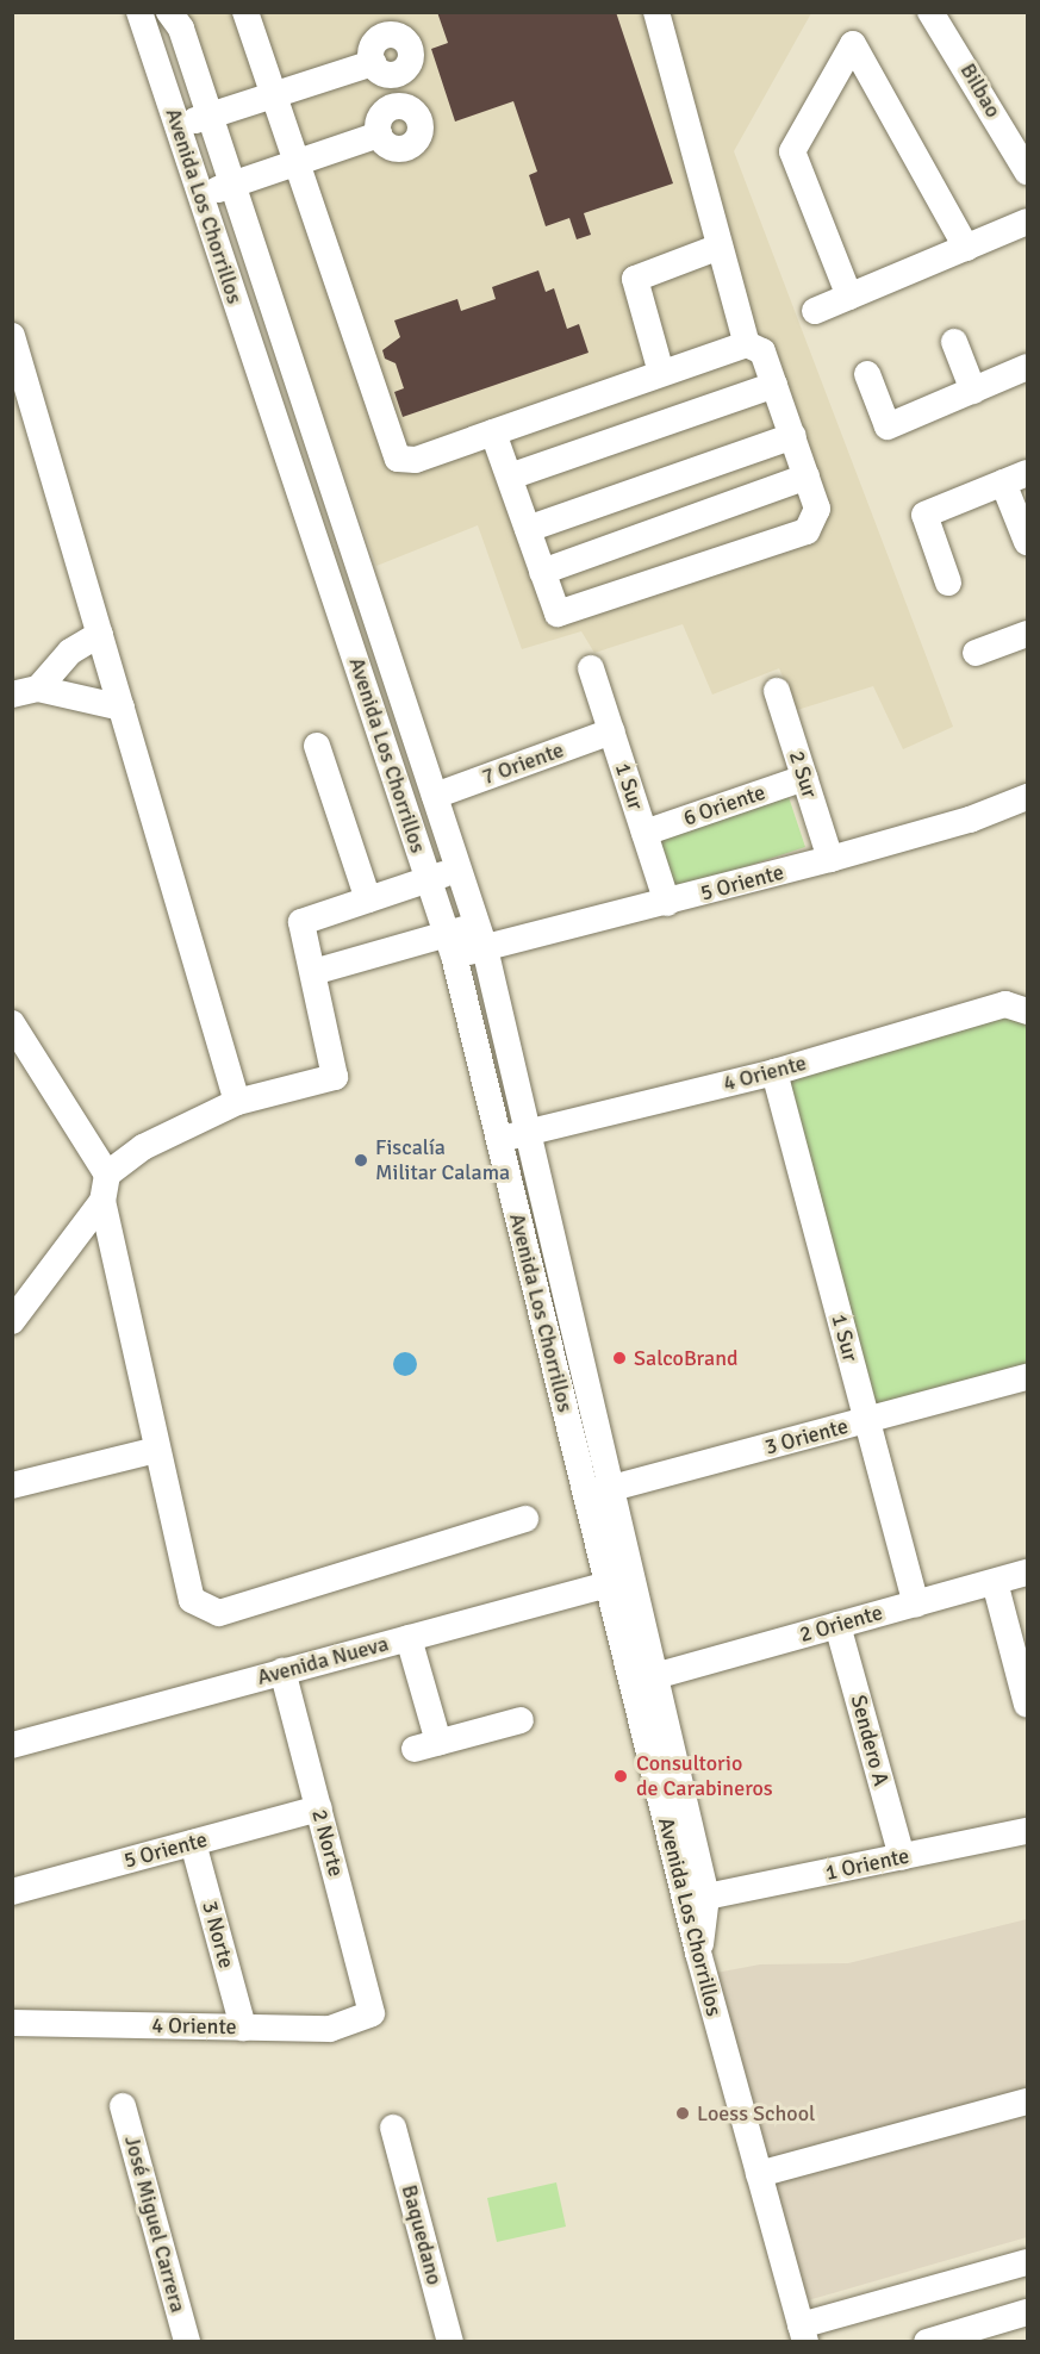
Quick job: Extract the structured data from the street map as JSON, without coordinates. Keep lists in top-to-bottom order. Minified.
{"streets":{"street":["Bilbao","Avenida Los Chorrillos","7 Oriente","2 Sur","1 Sur","6 Oriente","5 Oriente","4 Oriente","3 Oriente","2 Oriente","Avenida Nueva","Sendero A","2 Norte","1 Oriente","3 Norte","José Miguel Carrera","Baquedano"]},"crossings":[["Avenida Los Chorrillos","7 Oriente"],["Avenida Los Chorrillos","5 Oriente"],["Avenida Los Chorrillos","4 Oriente"],["Avenida Los Chorrillos","3 Oriente"],["Avenida Los Chorrillos","2 Oriente"],["Avenida Los Chorrillos","Avenida Nueva"],["Avenida Los Chorrillos","1 Oriente"],["7 Oriente","1 Sur"],["2 Sur","6 Oriente"],["2 Sur","5 Oriente"],["1 Sur","6 Oriente"],["1 Sur","5 Oriente"],["1 Sur","4 Oriente"],["1 Sur","3 Oriente"],["1 Sur","2 Oriente"],["5 Oriente","2 Norte"],["5 Oriente","3 Norte"],["4 Oriente","2 Norte"],["4 Oriente","3 Norte"],["2 Oriente","Sendero A"],["Avenida Nueva","2 Norte"],["Sendero A","1 Oriente"]],"places":["Fiscalía Militar Calama","SalcoBrand","Consultorio de Carabineros","Loess School"]}
